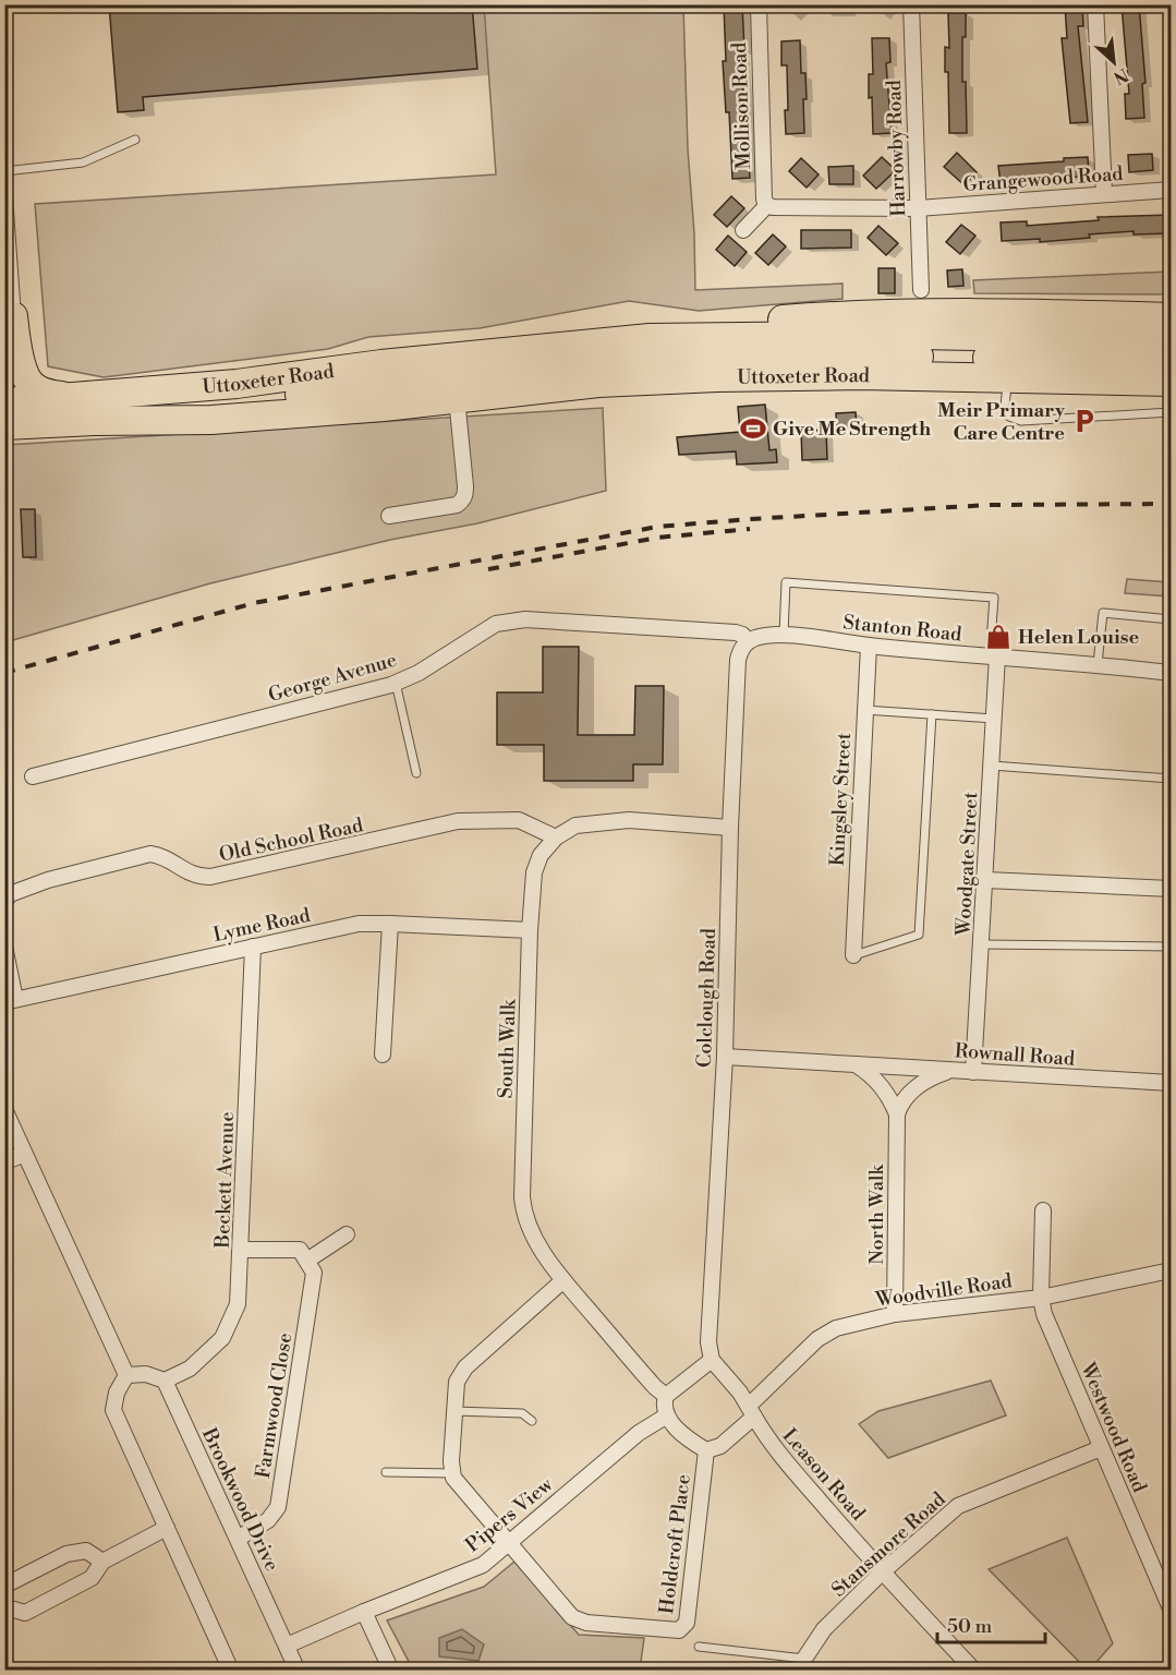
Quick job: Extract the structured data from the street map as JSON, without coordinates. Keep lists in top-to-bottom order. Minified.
{"streets":{"highway":["Uttoxeter Road"],"street":["Mollison Road","Harrowby Road","Grangewood Road","Stanton Road","George Avenue","Kingsley Street","Old School Road","Woodgate Street","Lyme Road","Colclough Road","South Walk","Rownall Road","Beckett Avenue","North Walk","Woodville Road","Farmwood Close","Westwood Road","Leason Road","Brookwood Drive","Pipers View","Holdcroft Place","Stansmore Road"]},"crossings":[["Harrowby Road","Grangewood Road"],["Stanton Road","George Avenue"],["Stanton Road","Kingsley Street"],["Stanton Road","Woodgate Street"],["Stanton Road","Colclough Road"],["George Avenue","Colclough Road"],["Old School Road","South Walk"],["Woodgate Street","Rownall Road"],["Lyme Road","South Walk"],["Lyme Road","Beckett Avenue"],["Colclough Road","South Walk"],["Colclough Road","Woodville Road"],["Colclough Road","Leason Road"],["Colclough Road","Pipers View"],["Colclough Road","Holdcroft Place"],["South Walk","Woodville Road"],["South Walk","Leason Road"],["South Walk","Pipers View"],["South Walk","Holdcroft Place"],["Rownall Road","North Walk"],["Beckett Avenue","Brookwood Drive"],["North Walk","Woodville Road"],["Woodville Road","Westwood Road"],["Woodville Road","Leason Road"],["Woodville Road","Pipers View"],["Woodville Road","Holdcroft Place"],["Farmwood Close","Brookwood Drive"],["Westwood Road","Stansmore Road"],["Leason Road","Pipers View"],["Leason Road","Holdcroft Place"],["Leason Road","Stansmore Road"],["Brookwood Drive","Pipers View"],["Pipers View","Holdcroft Place"]],"places":{"parking":["Meir Primary Care Centre"],"sports":["Give Me Strength"],"shop":["Helen Louise"]},"scale_bar":"50 m","north":"bottom right"}
